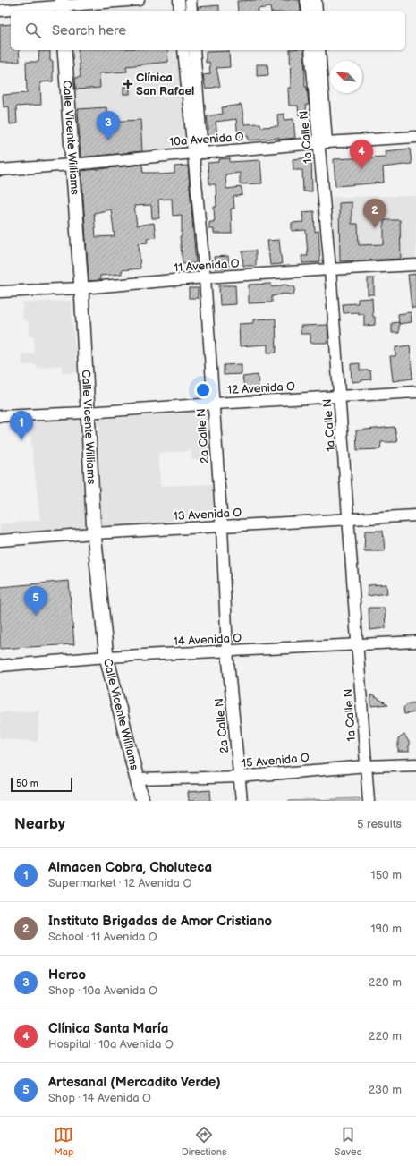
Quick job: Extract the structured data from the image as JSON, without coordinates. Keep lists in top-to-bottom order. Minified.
{"streets":{"main road":["Calle Vicente Williams"],"street":["1a Calle N","10a Avenida O","11 Avenida O","12 Avenida O","2a Calle N","13 Avenida O","14 Avenida O","15 Avenida O"]},"crossings":[["1a Calle N","10a Avenida O"],["1a Calle N","11 Avenida O"],["1a Calle N","12 Avenida O"],["1a Calle N","13 Avenida O"],["1a Calle N","14 Avenida O"],["1a Calle N","15 Avenida O"],["Calle Vicente Williams","10a Avenida O"],["Calle Vicente Williams","11 Avenida O"],["Calle Vicente Williams","12 Avenida O"],["Calle Vicente Williams","13 Avenida O"],["Calle Vicente Williams","14 Avenida O"],["Calle Vicente Williams","15 Avenida O"],["10a Avenida O","2a Calle N"],["11 Avenida O","2a Calle N"],["12 Avenida O","2a Calle N"],["2a Calle N","13 Avenida O"],["2a Calle N","14 Avenida O"],["2a Calle N","15 Avenida O"]],"places":{"health":["Clínica San Rafael"]},"scale_bar":"50 m","north":"top left","page":{"search":"Search here","pins":["3","4","2","1","5"],"scale":"50 m","heading":["Nearby","5 results"],"list":[{"mark":"1","name":"Almacen Cobra, Choluteca","note":"Supermarket · 12 Avenida O","value":"150 m"},{"mark":"2","name":"Instituto Brigadas de Amor Cristiano","note":"School · 11 Avenida O","value":"190 m"},{"mark":"3","name":"Herco","note":"Shop · 10a Avenida O","value":"220 m"},{"mark":"4","name":"Clínica Santa María","note":"Hospital · 10a Avenida O","value":"220 m"},{"mark":"5","name":"Artesanal (Mercadito Verde)","note":"Shop · 14 Avenida O","value":"230 m"}],"nav":["Map","Directions","Saved"]}}
